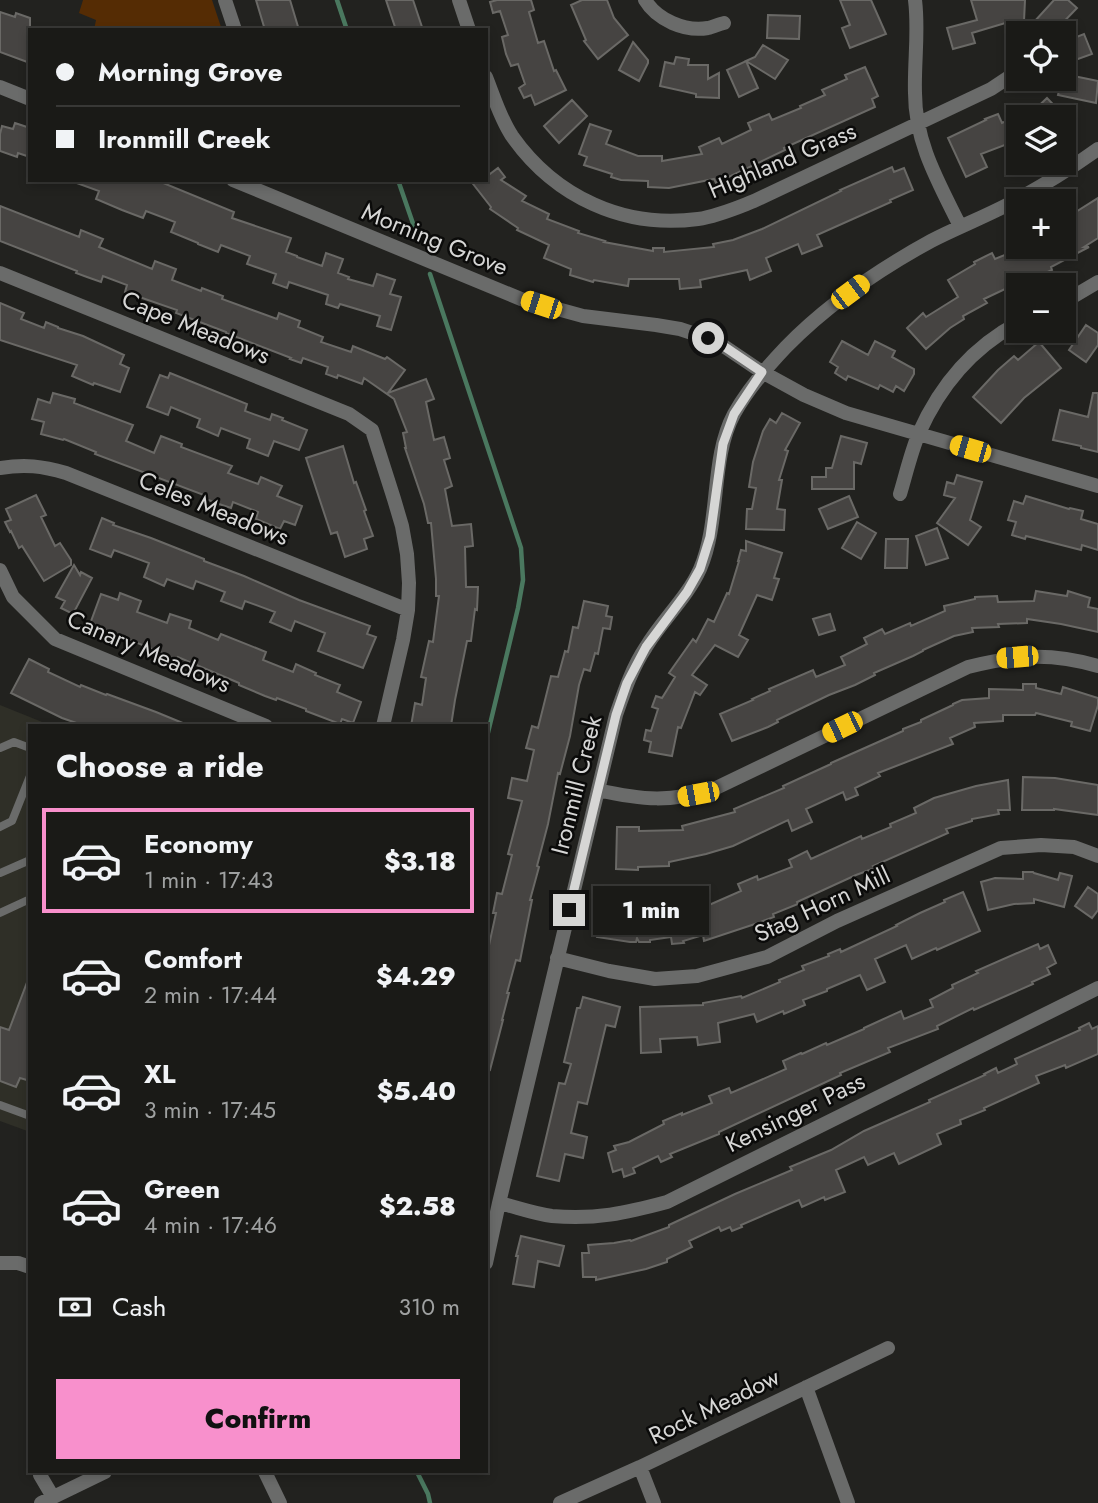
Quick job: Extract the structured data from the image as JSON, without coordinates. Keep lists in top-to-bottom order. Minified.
{"streets":{"street":["Highland Grass","Morning Grove","Cape Meadows","Celes Meadows","Canary Meadows","Ironmill Creek","Stag Horn Mill","Kensinger Pass","Rock Meadow"]},"crossings":[["Morning Grove","Ironmill Creek"],["Cape Meadows","Celes Meadows"],["Ironmill Creek","Stag Horn Mill"],["Ironmill Creek","Kensinger Pass"]],"page":{"map_buttons":["+","−"],"banner":["Morning Grove","Ironmill Creek"],"heading":"Choose a ride","list":[{"name":"Economy","note":"1 min · 17:43","value":"$3.18"},{"name":"Comfort","note":"2 min · 17:44","value":"$4.29"},{"name":"XL","note":"3 min · 17:45","value":"$5.40"},{"name":"Green","note":"4 min · 17:46","value":"$2.58"}],"bubble":"1 min","pay":["Cash","310 m"],"buttons":"Confirm"}}
